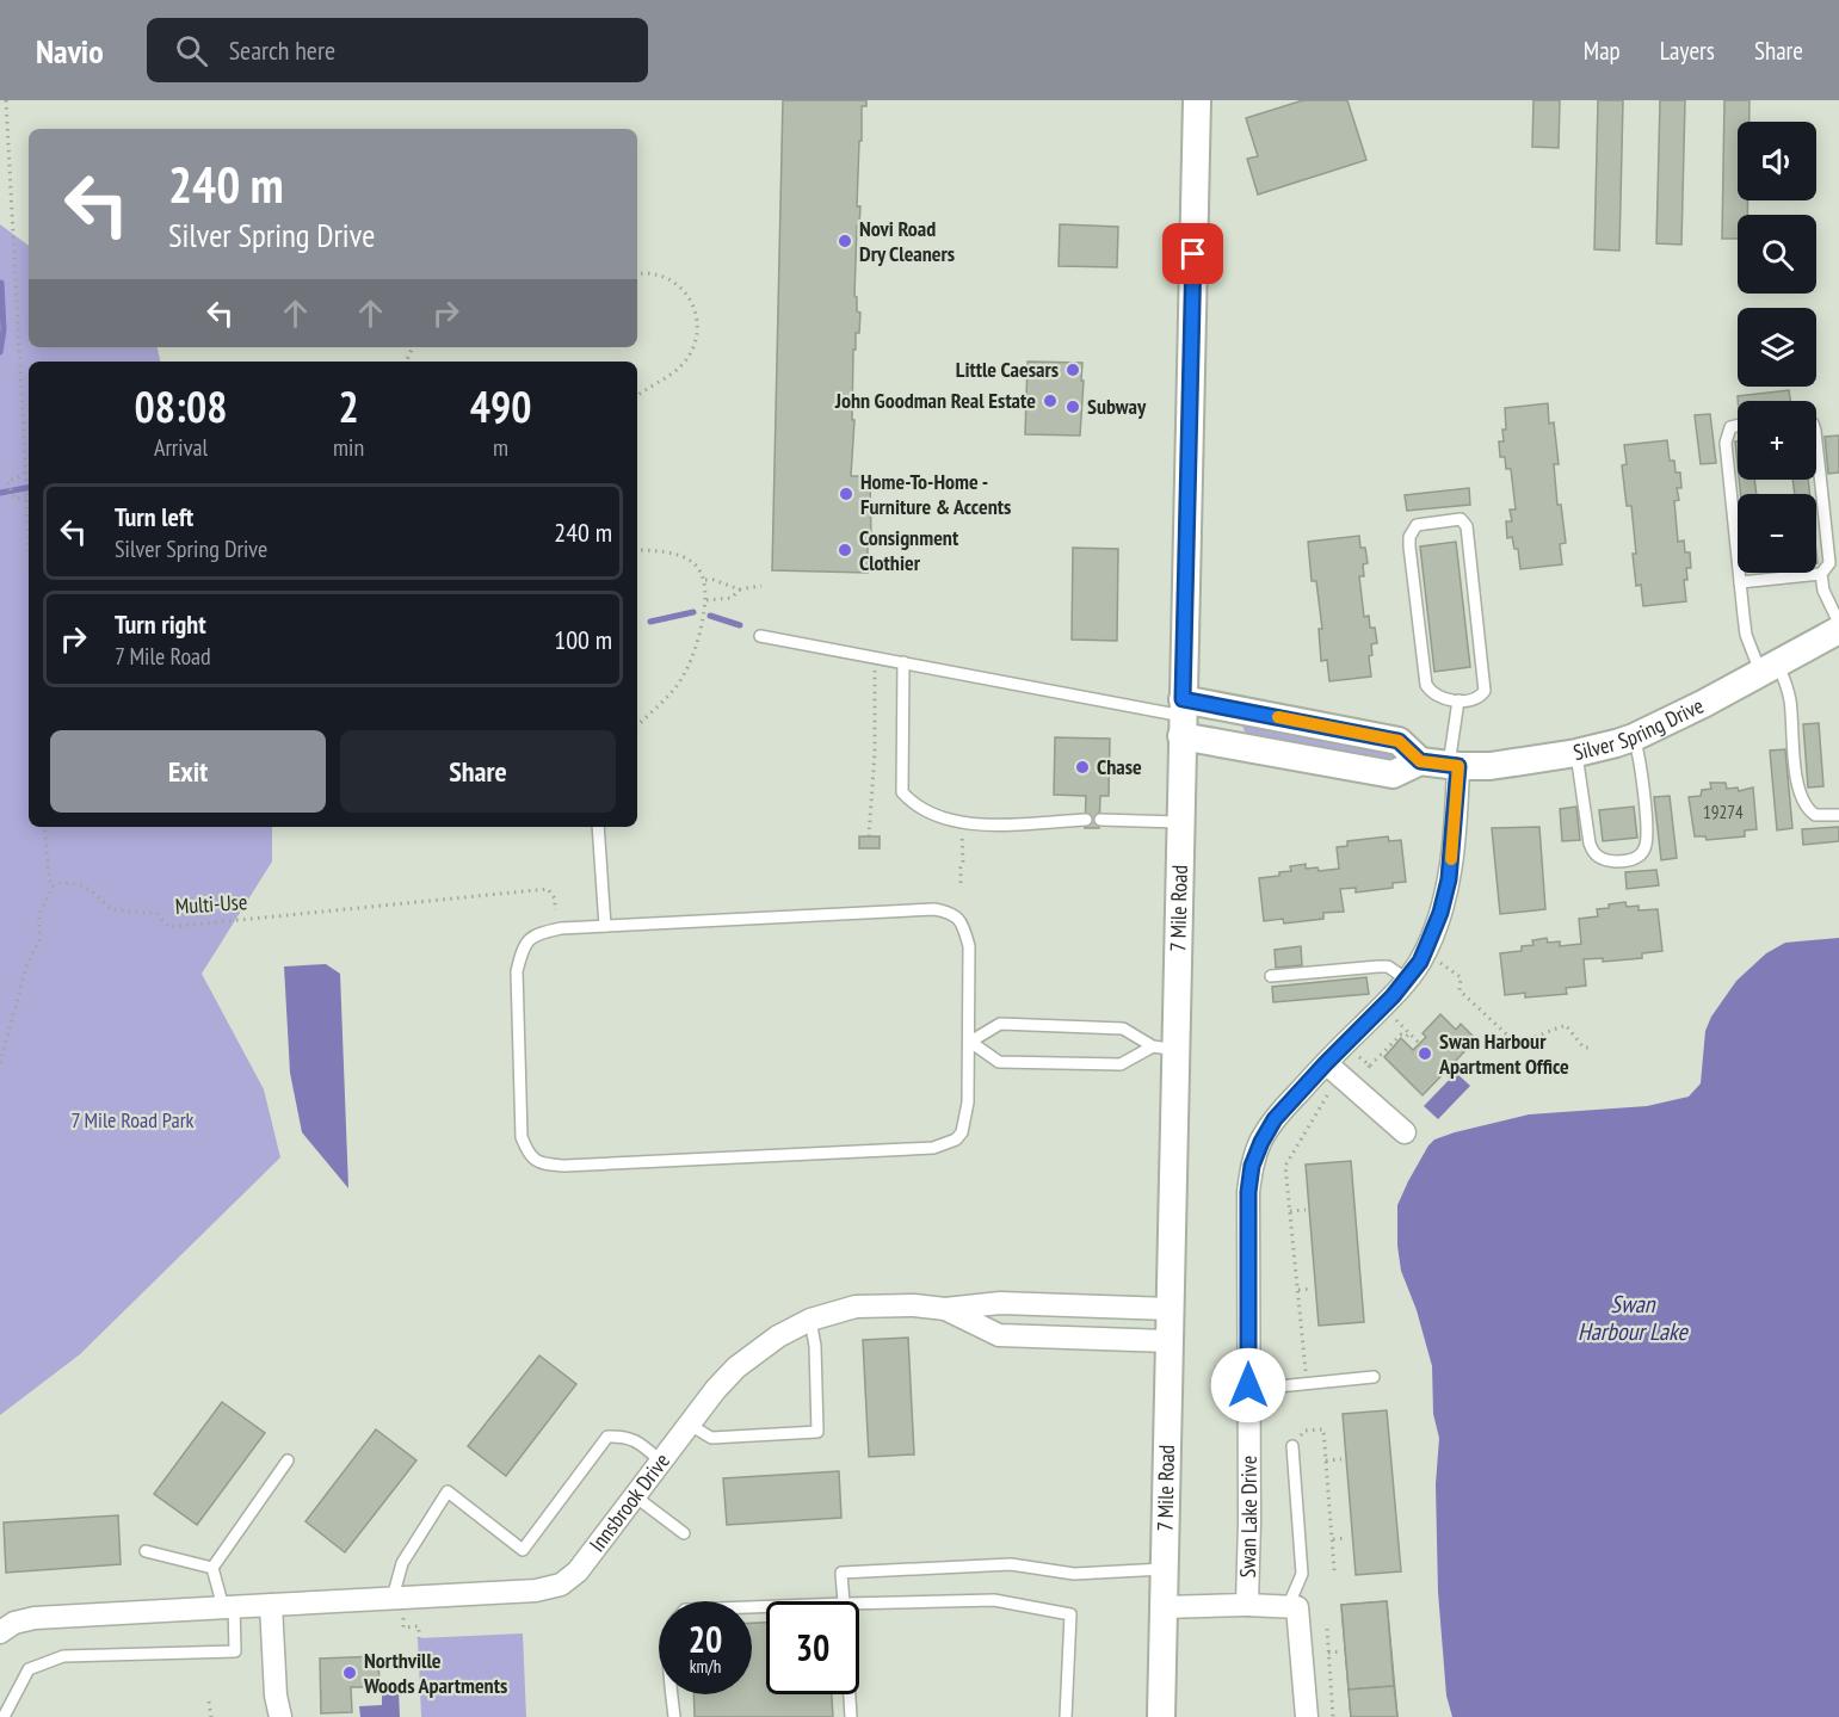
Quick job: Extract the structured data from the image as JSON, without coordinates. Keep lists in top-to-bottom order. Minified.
{"streets":{"street":["Silver Spring Drive","7 Mile Road","Innsbrook Drive","Swan Lake Drive"],"path":["Multi-Use"]},"crossings":[["Silver Spring Drive","7 Mile Road"],["Silver Spring Drive","Swan Lake Drive"],["7 Mile Road","Innsbrook Drive"],["7 Mile Road","Swan Lake Drive"]],"water":["Swan Harbour Lake"],"parks":["7 Mile Road Park"],"places":["Novi Road Dry Cleaners","Little Caesars","John Goodman Real Estate","Subway","Home-To-Home - Furniture & Accents","Consignment Clothier","Chase","Swan Harbour Apartment Office","Northville Woods Apartments"],"house_numbers":["19274"],"page":{"header":"Navio","search":"Search here","nav":["Map","Layers","Share"],"map_buttons":["+","−"],"turn":["240 m","Silver Spring Drive"],"eta":["08:08","Arrival","2","min","490","m"],"list":[{"name":"Turn left","note":"Silver Spring Drive","value":"240 m"},{"name":"Turn right","note":"7 Mile Road","value":"100 m"}],"buttons":["Exit","Share"],"speed":"20 km/h","limit":"30"}}
